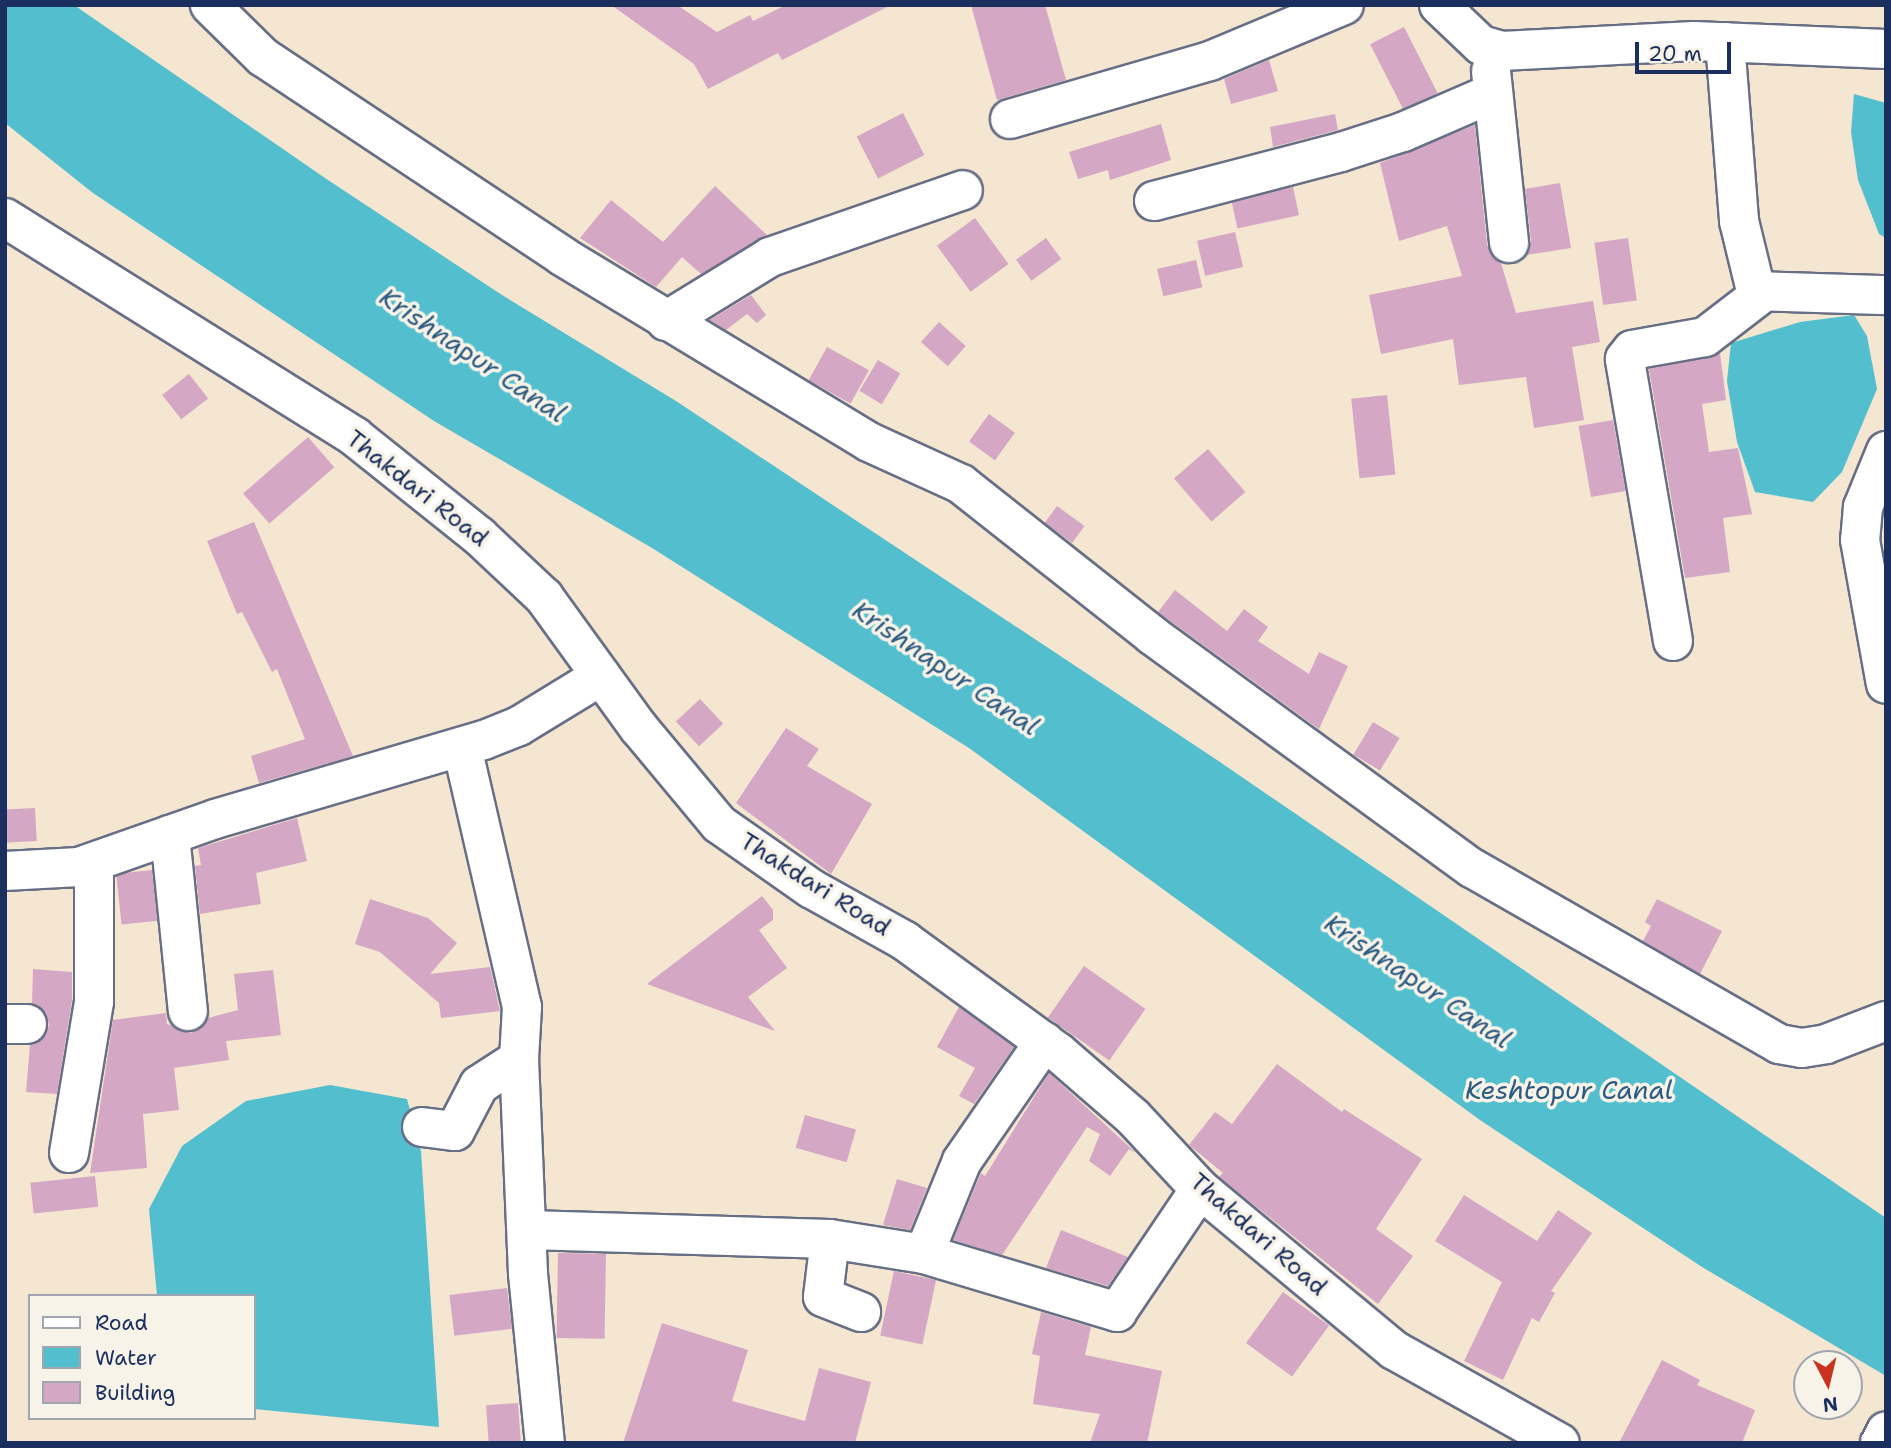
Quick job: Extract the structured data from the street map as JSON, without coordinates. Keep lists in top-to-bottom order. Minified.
{"streets":{"street":["Thakdari Road"]},"water":["Krishnapur Canal","Keshtopur Canal"],"legend":["Road","Water","Building"],"scale_bar":"20 m","north":"bottom"}
